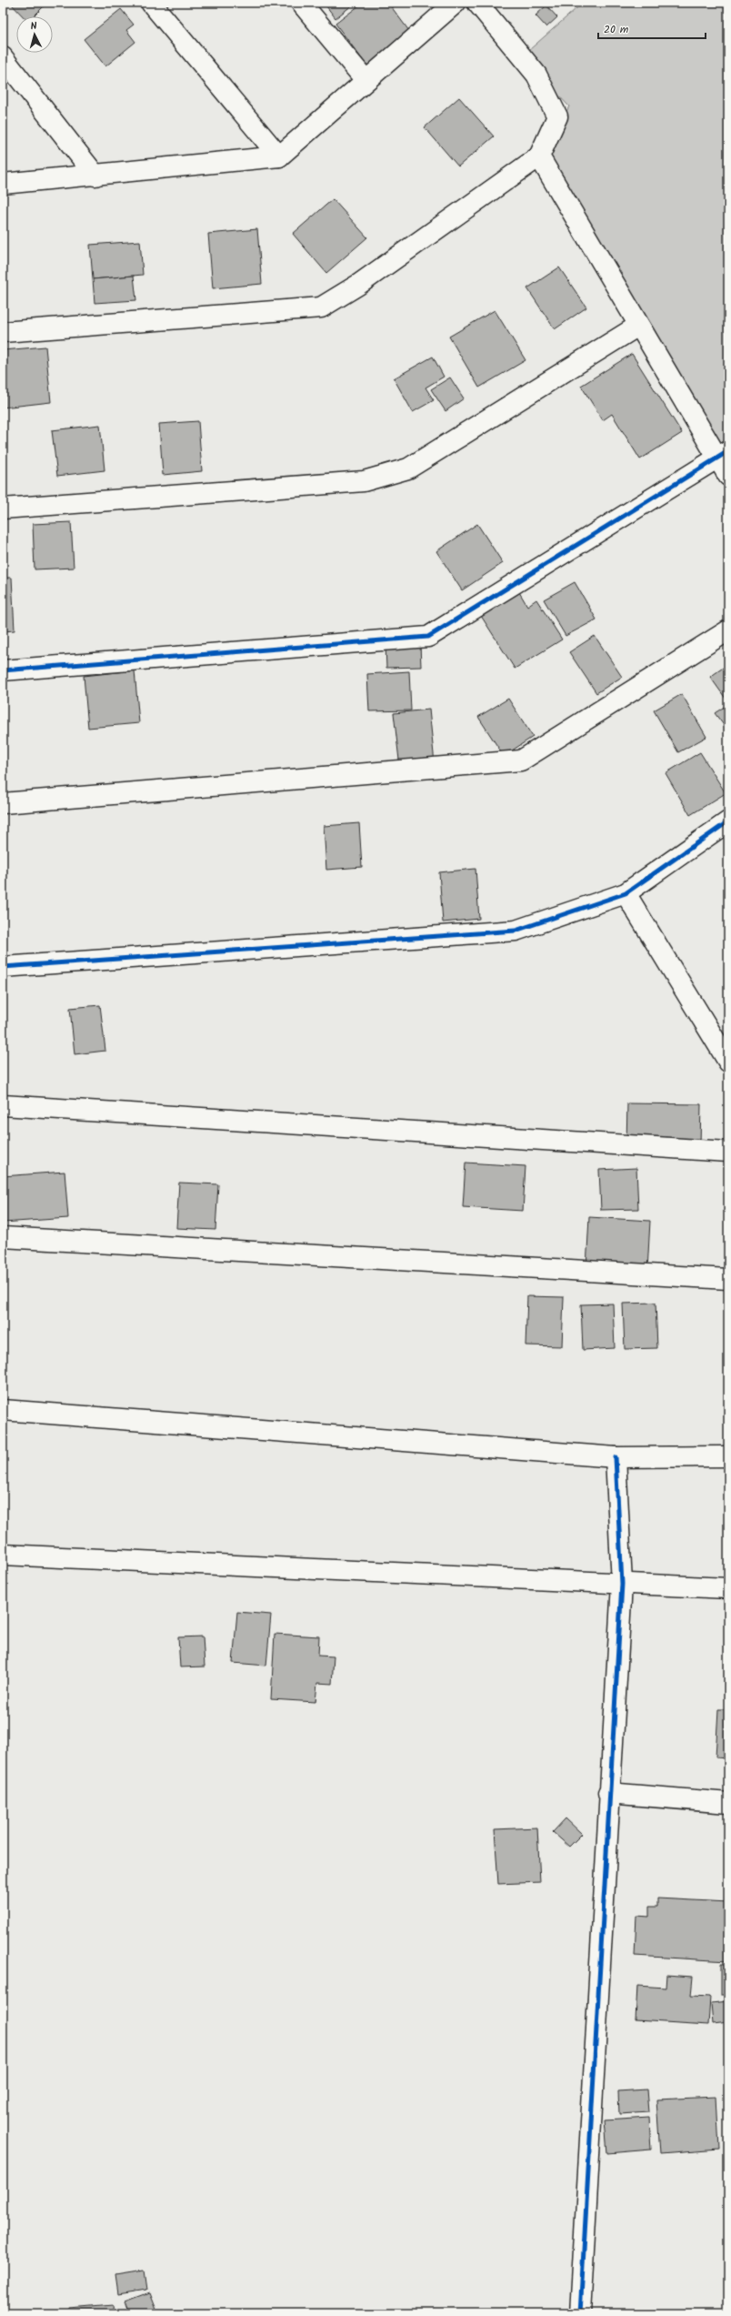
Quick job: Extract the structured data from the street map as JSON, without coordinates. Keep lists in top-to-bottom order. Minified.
{"scale_bar":"20 m","north":"top"}
